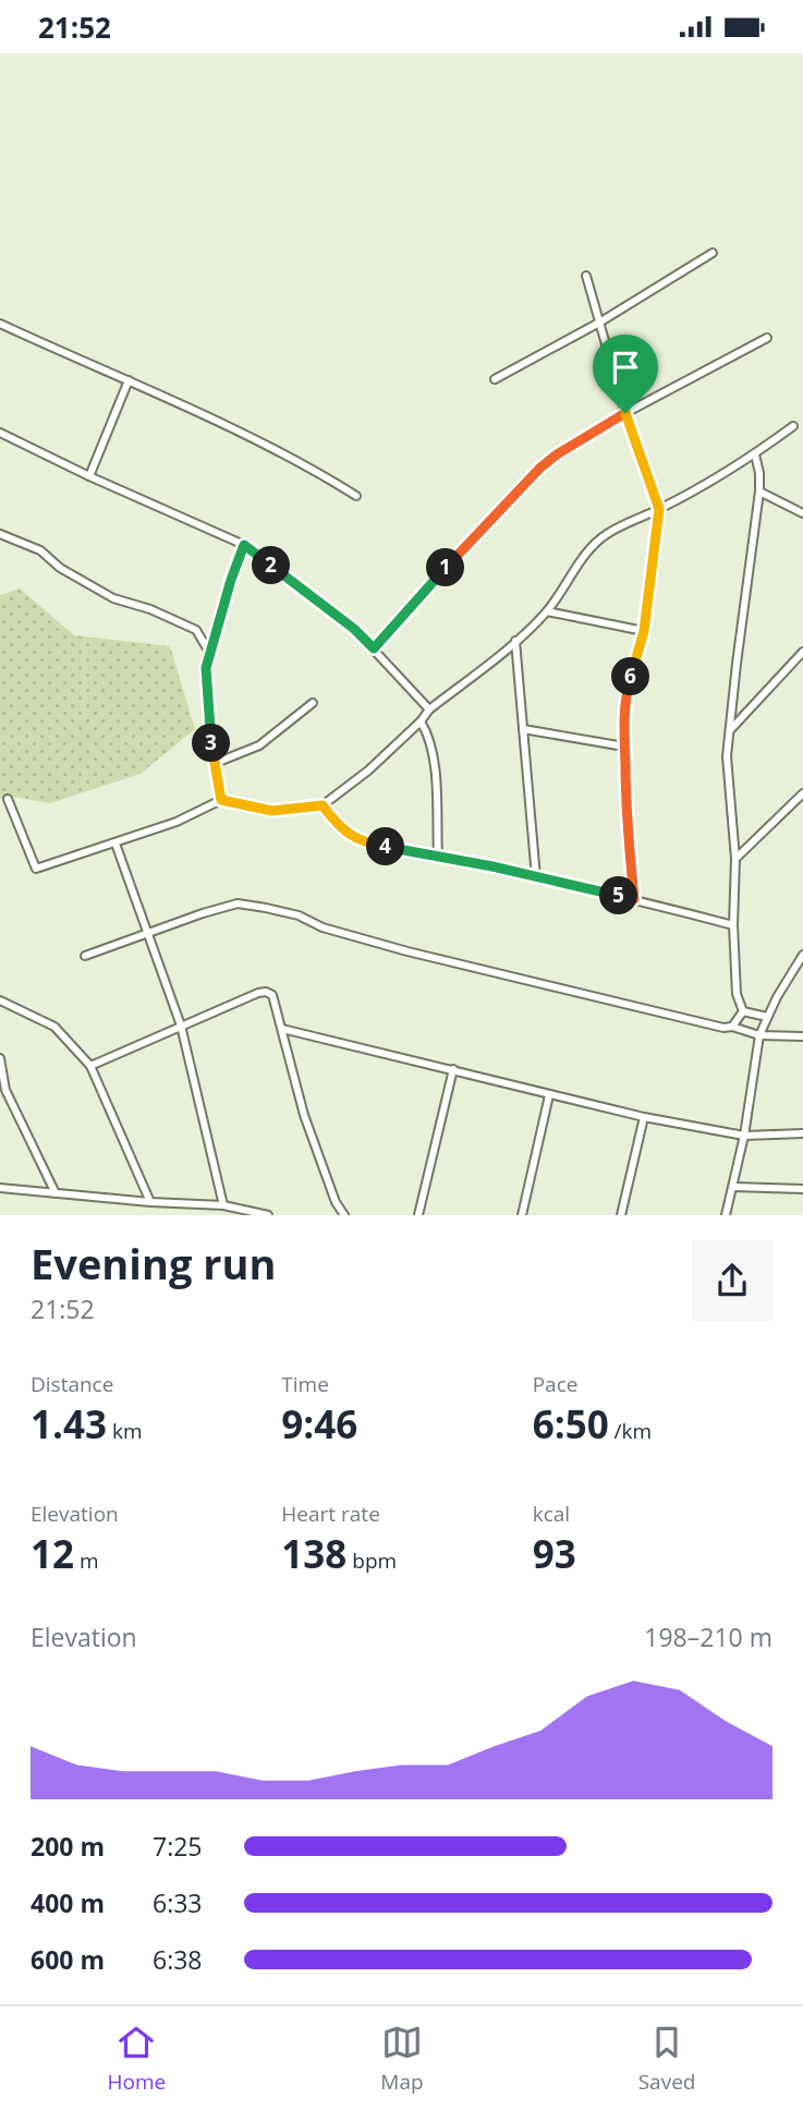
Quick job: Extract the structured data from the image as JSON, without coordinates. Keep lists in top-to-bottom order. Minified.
{"page":{"status":"21:52","pins":["2","1","6","3","4","5"],"heading":["Evening run","21:52"],"stats":[["Distance","1.43 km"],["Time","9:46"],["Pace","6:50 /km"],["Elevation","12 m"],["Heart rate","138 bpm"],["kcal","93"]],"chart":["Elevation","198–210 m"],"list":[{"name":"200 m","note":"7:25"},{"name":"400 m","note":"6:33"},{"name":"600 m","note":"6:38"}],"tabs":["Home","Map","Saved"]}}
